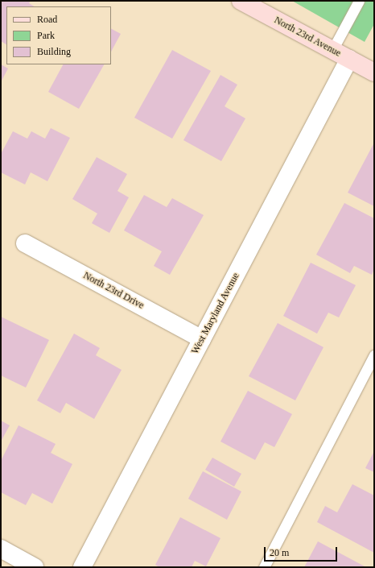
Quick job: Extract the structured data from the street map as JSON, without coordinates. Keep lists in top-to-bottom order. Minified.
{"streets":{"street":["North 23rd Avenue","North 23rd Drive","West Maryland Avenue"]},"crossings":[["North 23rd Avenue","West Maryland Avenue"],["North 23rd Drive","West Maryland Avenue"]],"legend":["Road","Park","Building"],"scale_bar":"20 m"}
